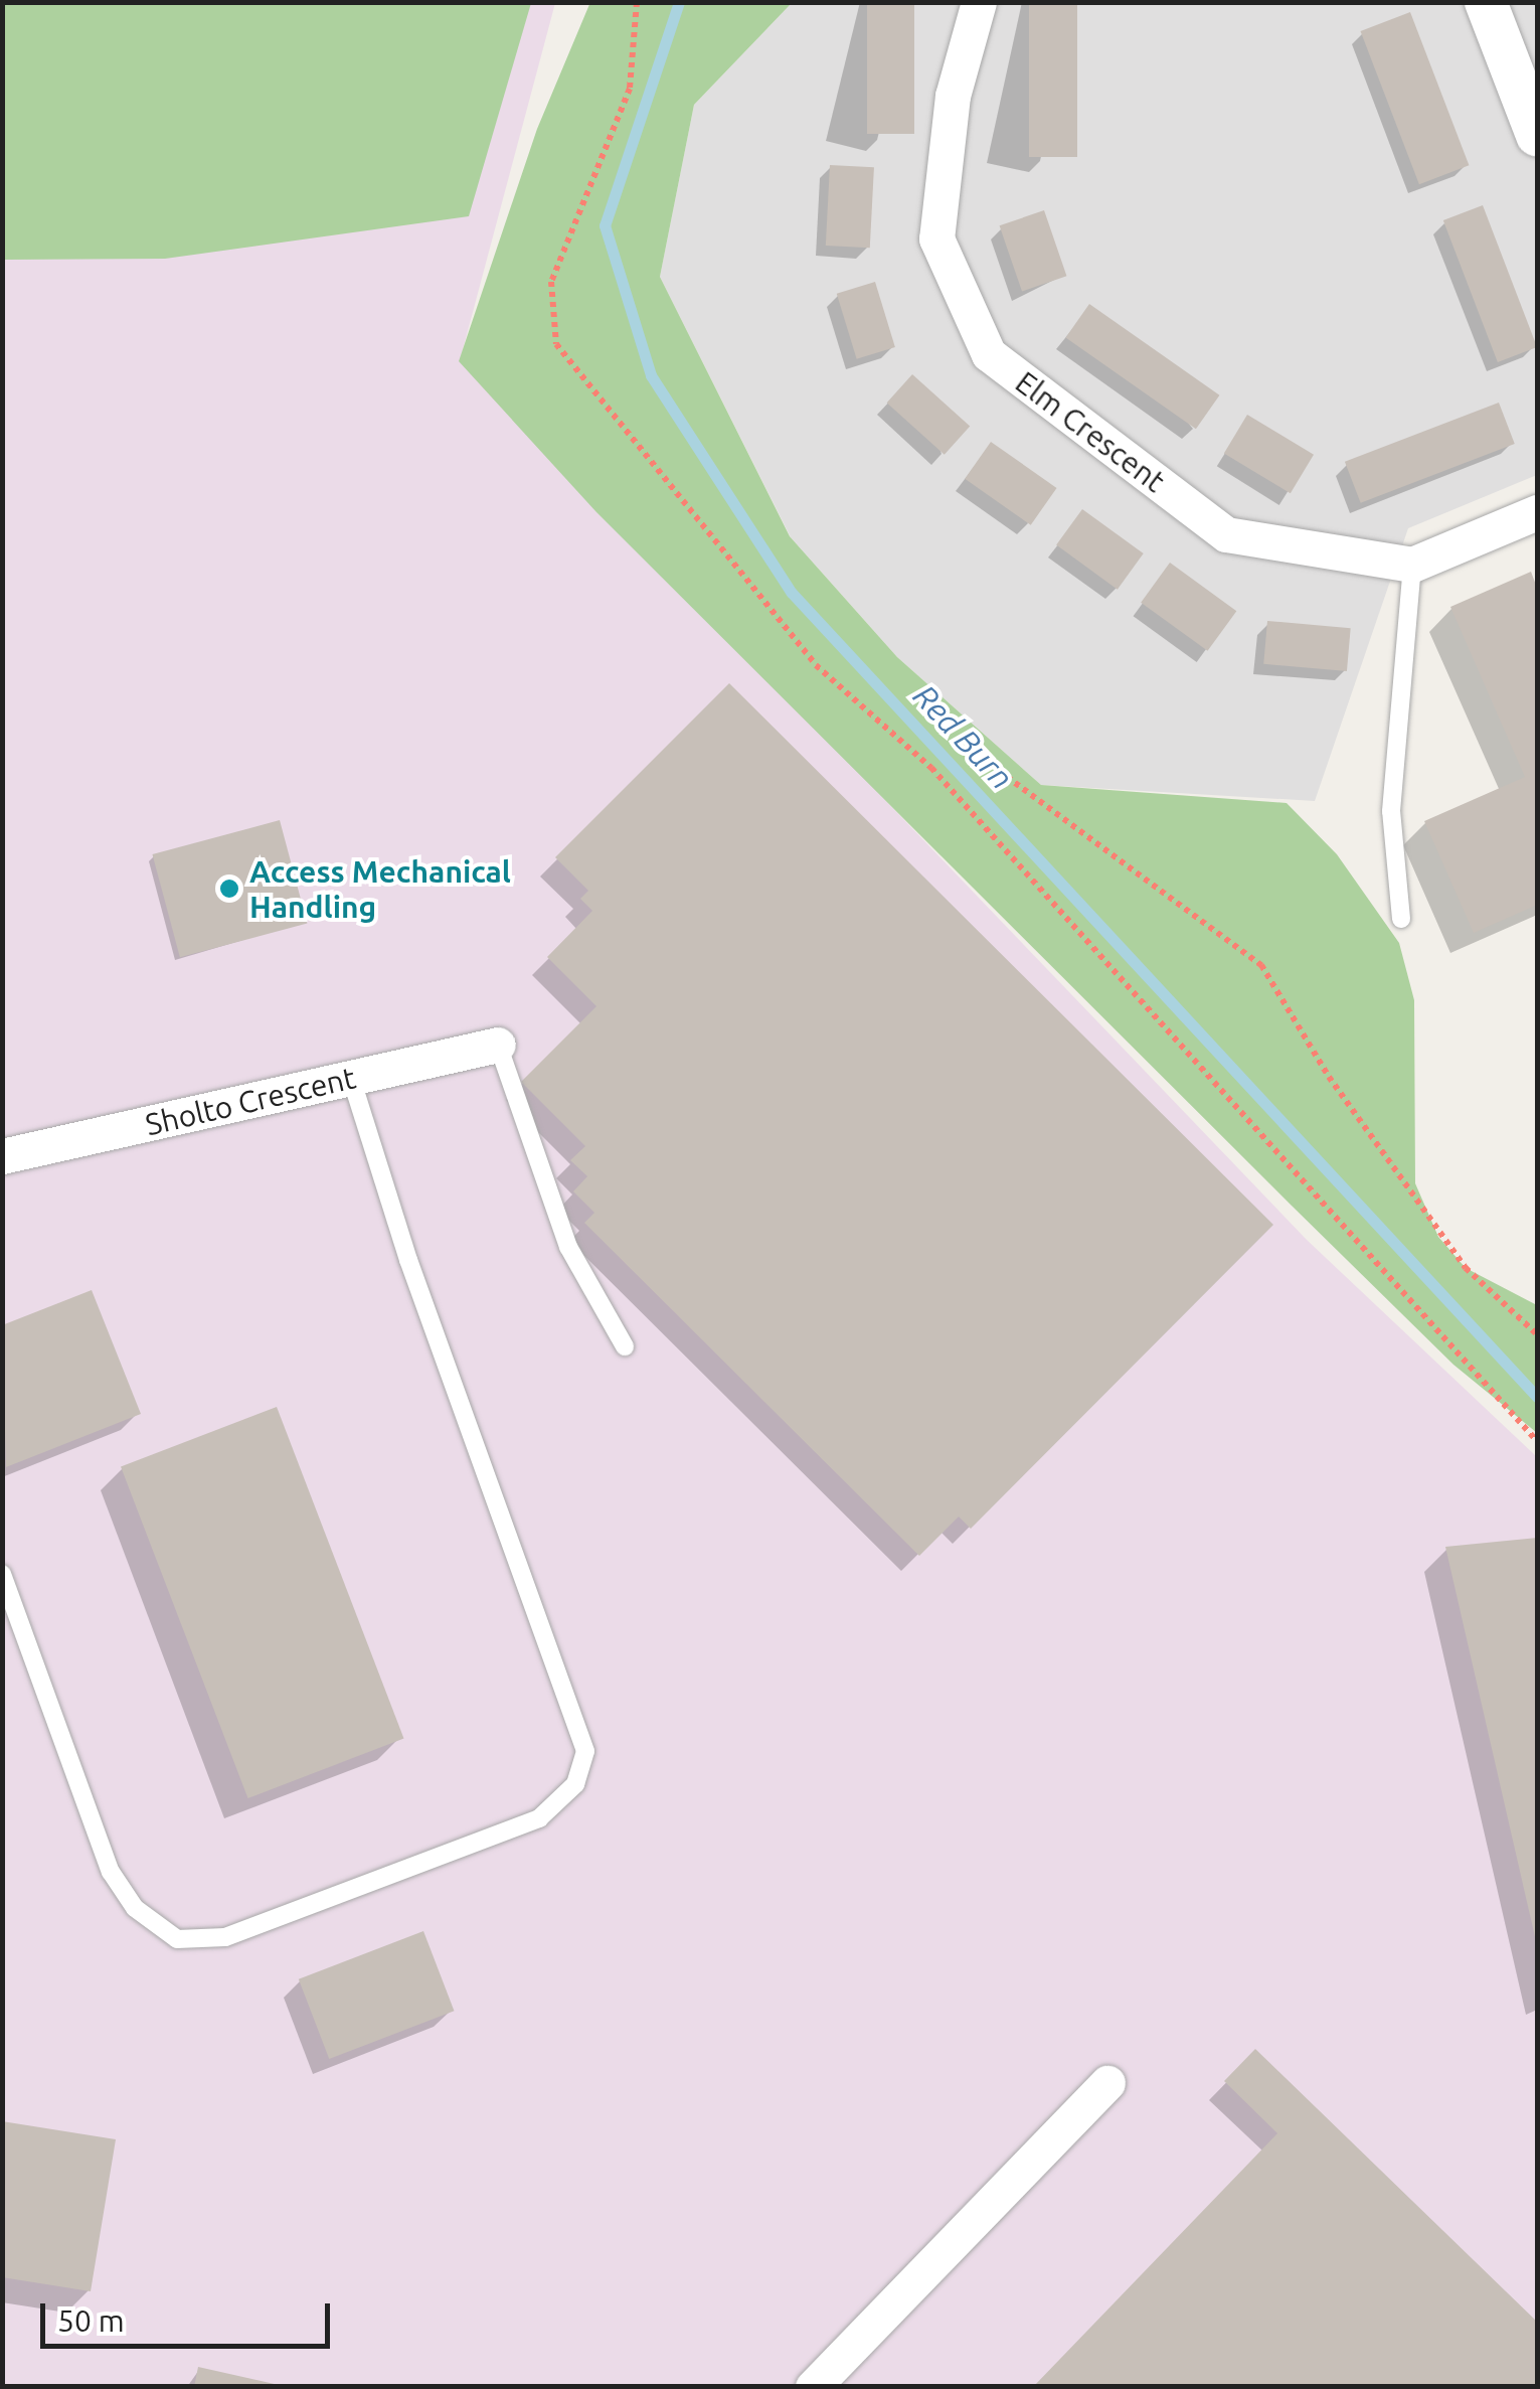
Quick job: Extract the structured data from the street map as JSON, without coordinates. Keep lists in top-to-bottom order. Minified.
{"streets":{"street":["Elm Crescent","Sholto Crescent"]},"water":["Red Burn"],"places":["Access Mechanical Handling"],"scale_bar":"50 m"}
